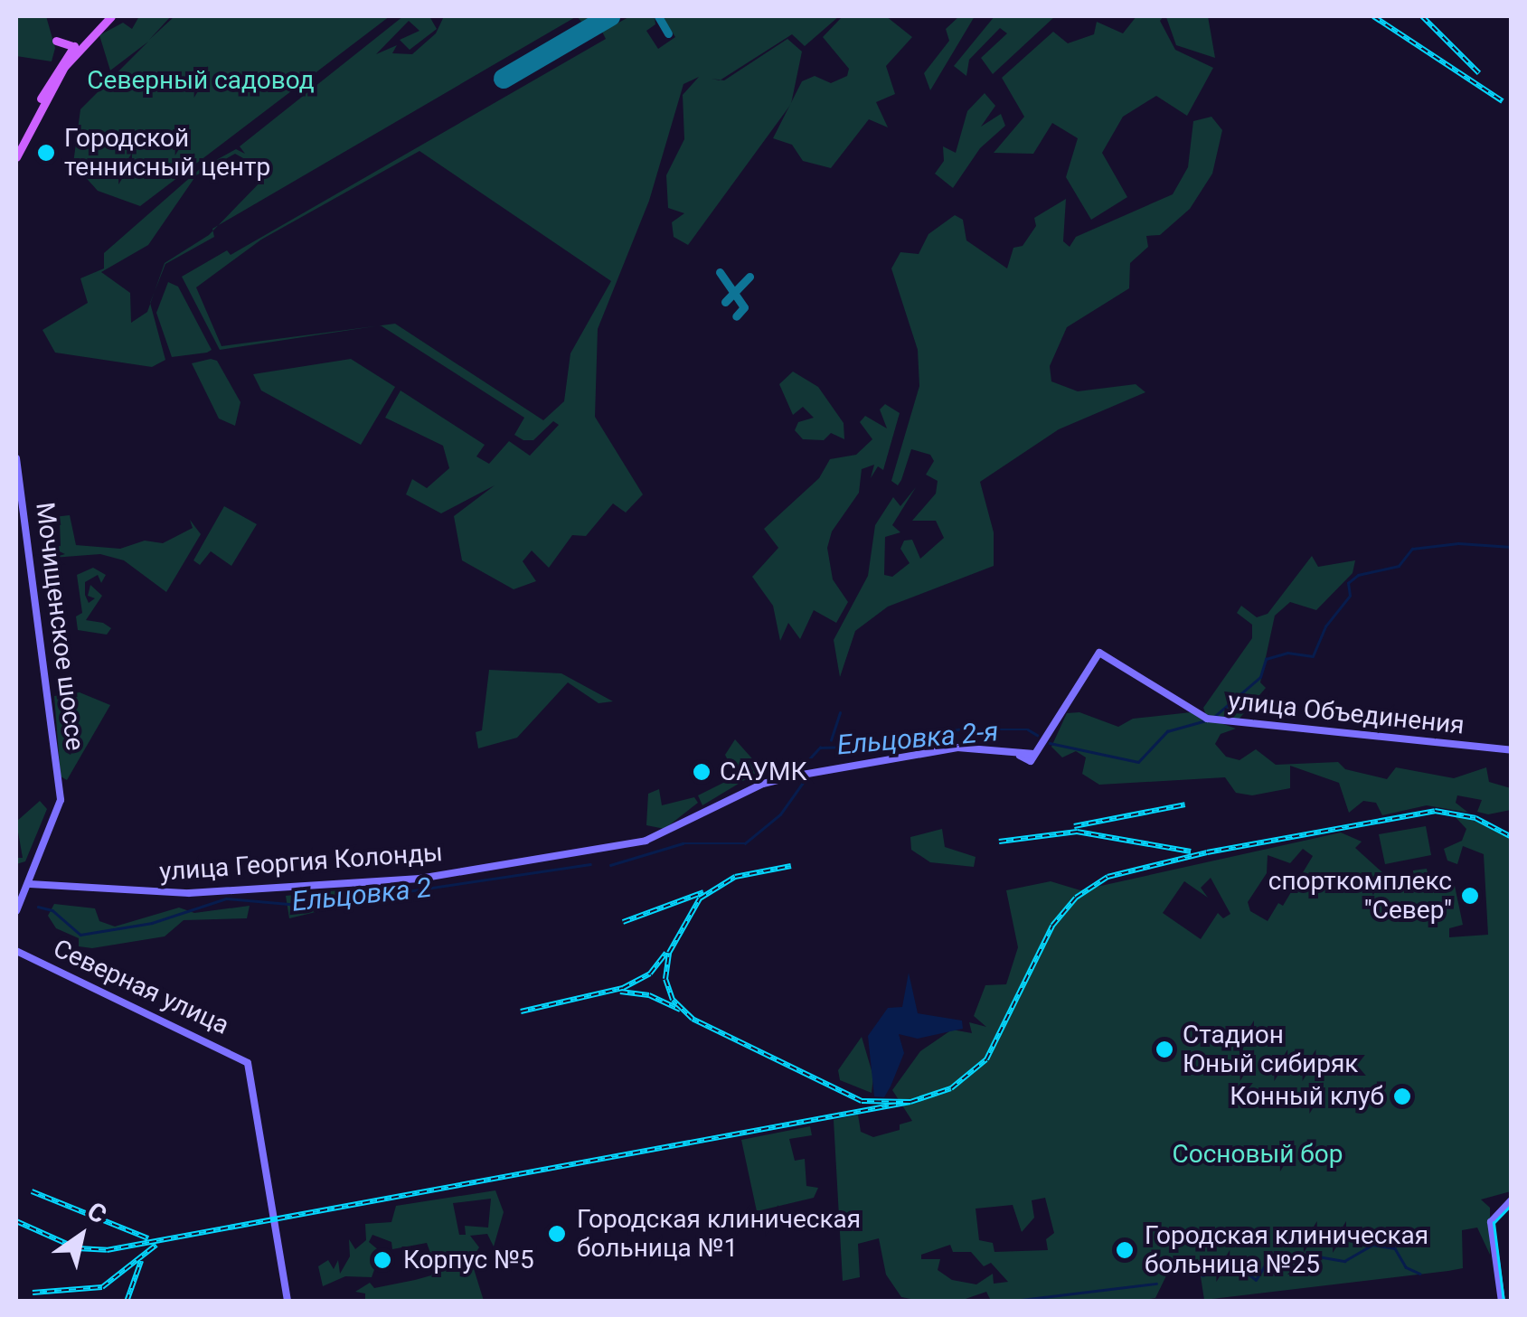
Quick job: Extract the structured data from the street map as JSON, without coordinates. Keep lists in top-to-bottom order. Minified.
{"streets":{"main road":["Мочищенское шоссе","улица Объединения","улица Георгия Колонды","Северная улица"]},"crossings":[["Мочищенское шоссе","улица Георгия Колонды"],["улица Объединения","улица Георгия Колонды"]],"water":["Ельцовка 2-я","Ельцовка 2"],"parks":["Северный садовод","Сосновый бор"],"places":["Городской теннисный центр","САУМК","спорткомплекс \"Север\"","Стадион Юный сибиряк","Конный клуб","Городская клиническая больница №1","Городская клиническая больница №25","Корпус №5"],"north":"top right"}
